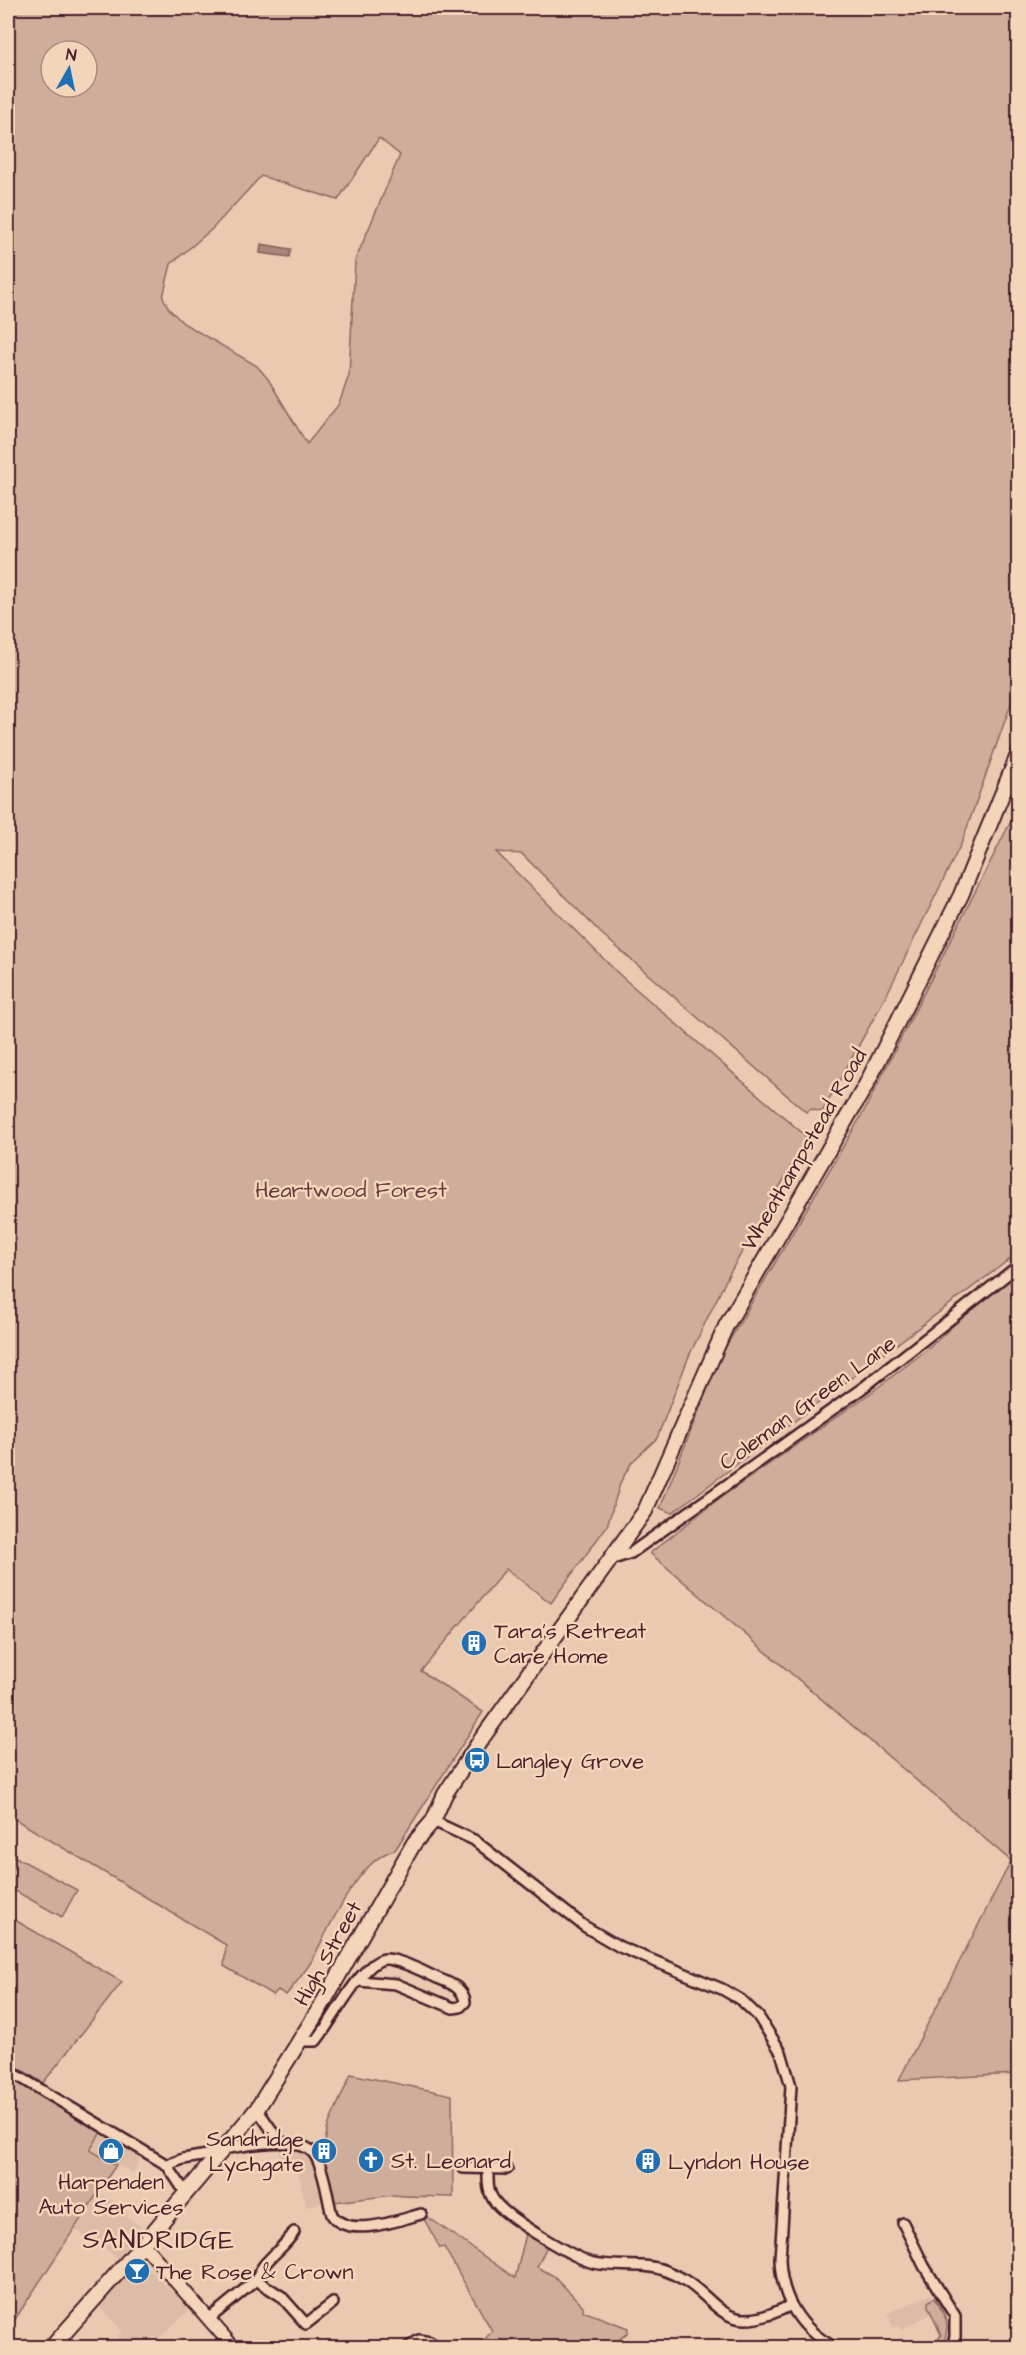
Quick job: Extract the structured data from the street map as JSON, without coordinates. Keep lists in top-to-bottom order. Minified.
{"streets":{"main road":["Wheathampstead Road","High Street"],"street":["Coleman Green Lane"]},"crossings":[["Wheathampstead Road","Coleman Green Lane"],["Wheathampstead Road","High Street"],["Coleman Green Lane","High Street"]],"districts":["SANDRIDGE"],"parks":["Heartwood Forest"],"places":{"building":["Tara's Retreat Care Home","Sandridge Lychgate","Lyndon House"],"bus stop":["Langley Grove"],"shop":["Harpenden Auto Services"],"church":["St. Leonard"],"bar":["The Rose & Crown"]},"north":"top"}
